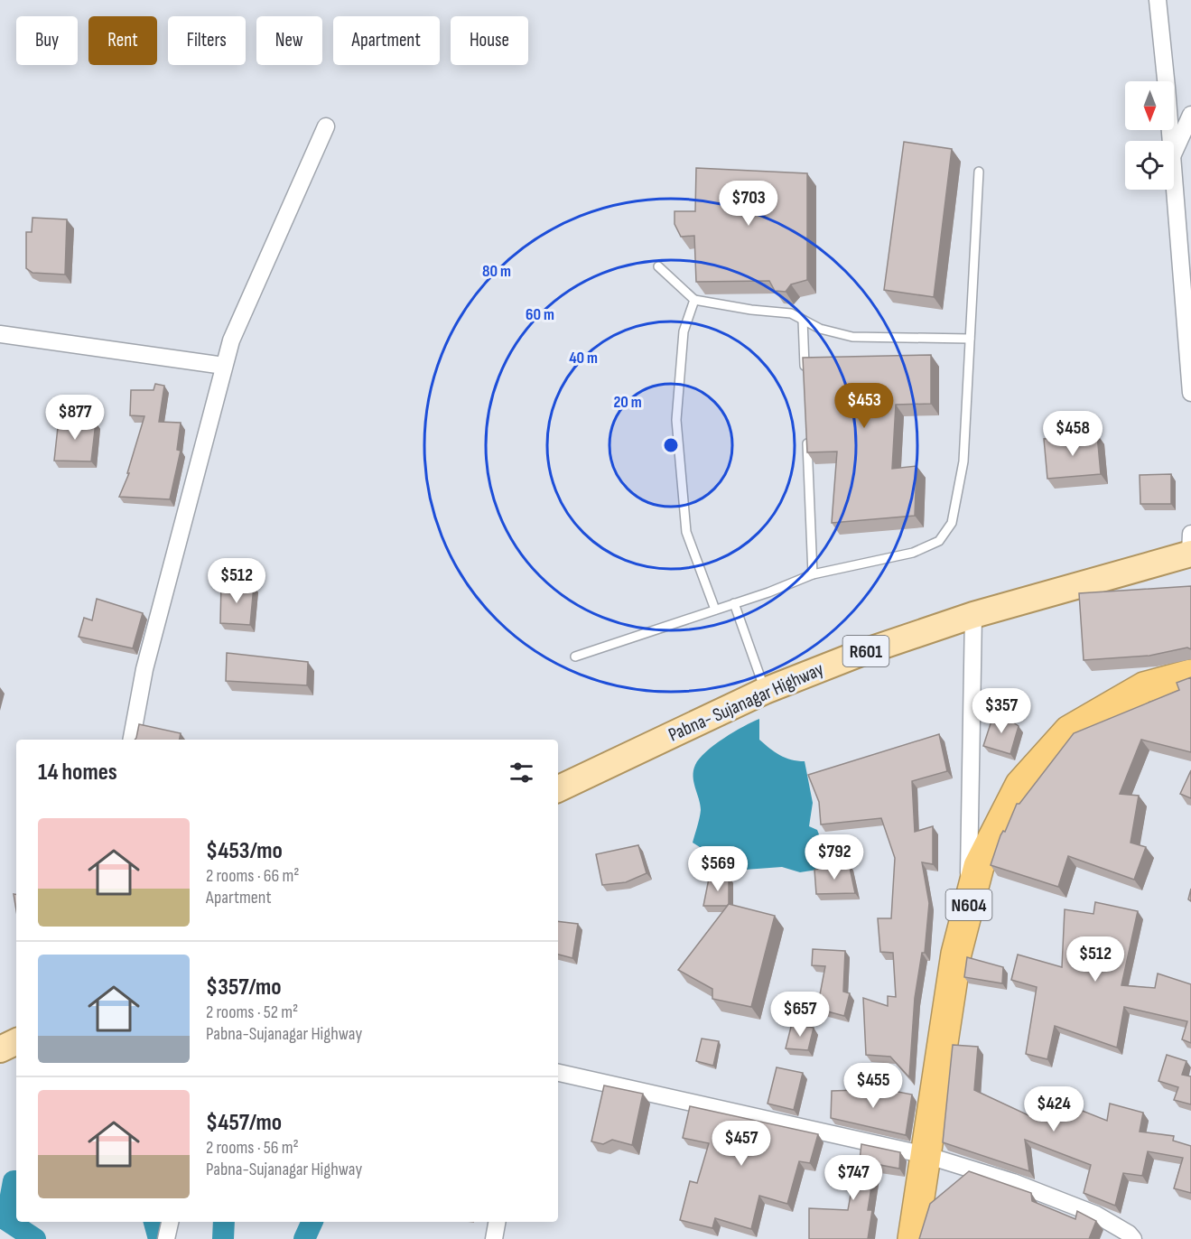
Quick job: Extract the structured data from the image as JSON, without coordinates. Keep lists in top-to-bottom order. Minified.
{"streets":{"highway":["N604"],"main road":["R601","Pabna- Sujanagar Highway"]},"north":"bottom","page":{"chip":["Buy","Rent","Filters","New","Apartment","House"],"price":["$703","$453","$877","$458","$512","$357","$792","$569","$512","$657","$455","$424","$457","$747"],"heading":"14 homes","list":[{"name":"$453/mo","note":"2 rooms · 66 m² · Apartment"},{"name":"$357/mo","note":"2 rooms · 52 m² · Pabna-Sujanagar Highway"},{"name":"$457/mo","note":"2 rooms · 56 m² · Pabna-Sujanagar Highway"}]},"rings":["80 m","60 m","40 m","20 m"]}
